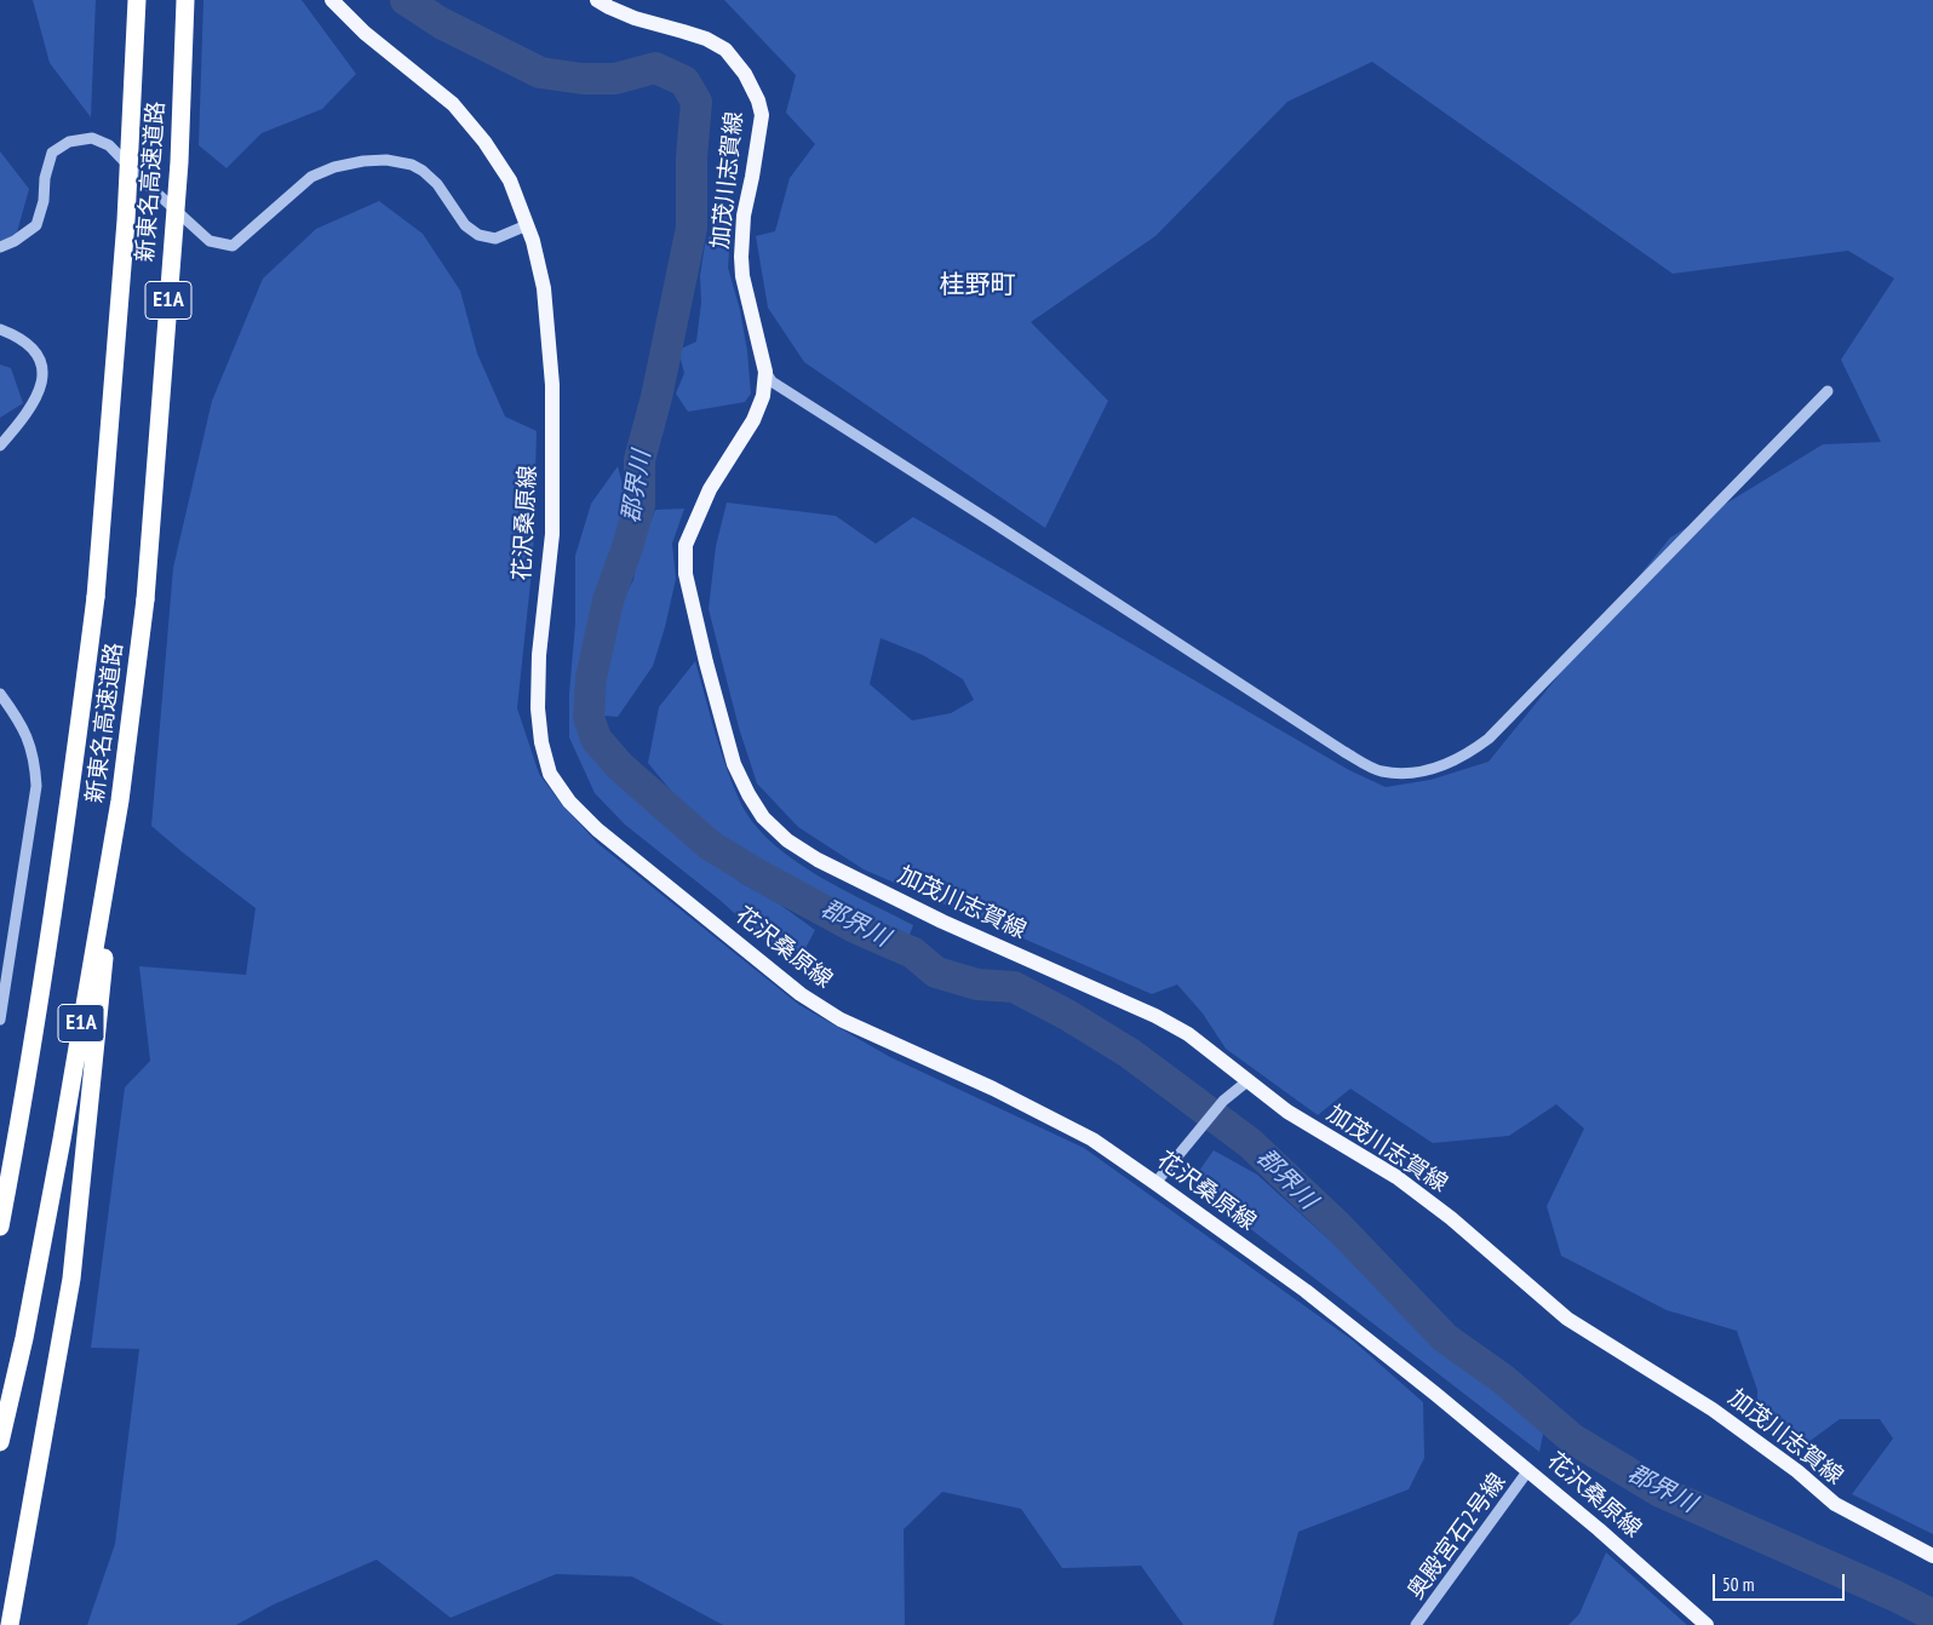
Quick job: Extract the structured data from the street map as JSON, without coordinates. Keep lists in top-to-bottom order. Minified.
{"streets":{"highway":["新東名高速道路","E1A"],"main road":["加茂川志賀線","花沢桑原線"],"street":["奥殿宮石2号線"]},"crossings":[["花沢桑原線","奥殿宮石2号線"]],"districts":["桂野町"],"water":["郡界川"],"scale_bar":"50 m"}
